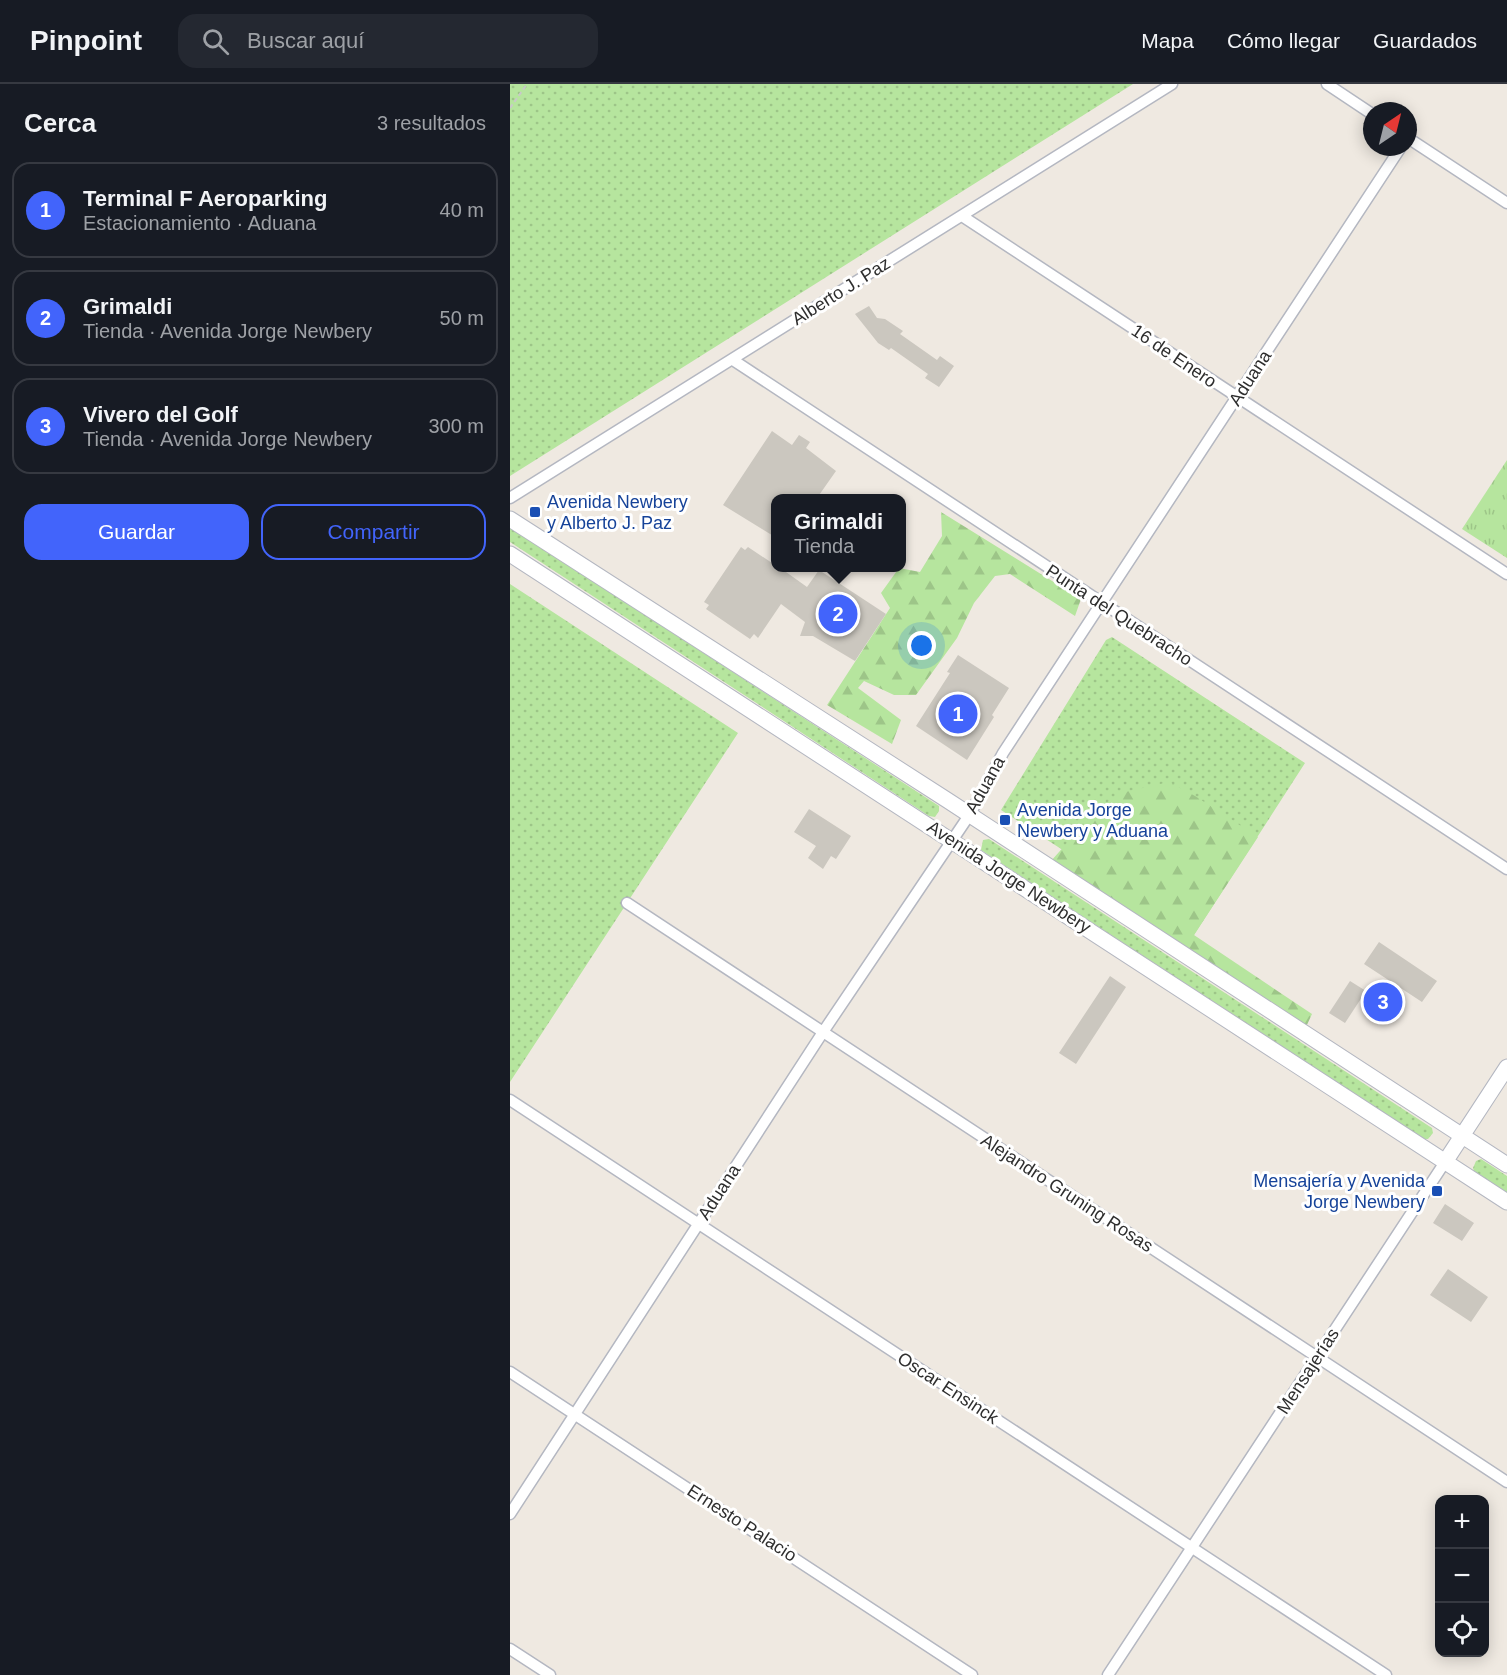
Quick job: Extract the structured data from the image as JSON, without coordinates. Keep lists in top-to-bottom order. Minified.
{"streets":{"main road":["Avenida Jorge Newbery","Mensajerías"],"street":["Alberto J. Paz","16 de Enero","Aduana","Punta del Quebracho","Alejandro Gruning Rosas","Oscar Ensinck","Ernesto Palacio"]},"crossings":[["Alberto J. Paz","16 de Enero"],["Alberto J. Paz","Punta del Quebracho"],["16 de Enero","Aduana"],["Aduana","Punta del Quebracho"],["Aduana","Avenida Jorge Newbery"],["Aduana","Alejandro Gruning Rosas"],["Aduana","Oscar Ensinck"],["Aduana","Ernesto Palacio"],["Avenida Jorge Newbery","Mensajerías"],["Alejandro Gruning Rosas","Mensajerías"],["Mensajerías","Oscar Ensinck"]],"places":{"transit":["Avenida Newbery y Alberto J. Paz","Avenida Jorge Newbery y Aduana","Mensajería y Avenida Jorge Newbery"]},"north":"top right","page":{"header":"Pinpoint","search":"Buscar aquí","nav":["Mapa","Cómo llegar","Guardados"],"heading":["Cerca","3 resultados"],"list":[{"mark":"1","name":"Terminal F Aeroparking","note":"Estacionamiento · Aduana","value":"40 m"},{"mark":"2","name":"Grimaldi","note":"Tienda · Avenida Jorge Newbery","value":"50 m"},{"mark":"3","name":"Vivero del Golf","note":"Tienda · Avenida Jorge Newbery","value":"300 m"}],"buttons":["Guardar","Compartir"],"popup":["Grimaldi","Tienda"],"pins":["2","1","3"],"map_buttons":["+","−"]}}
